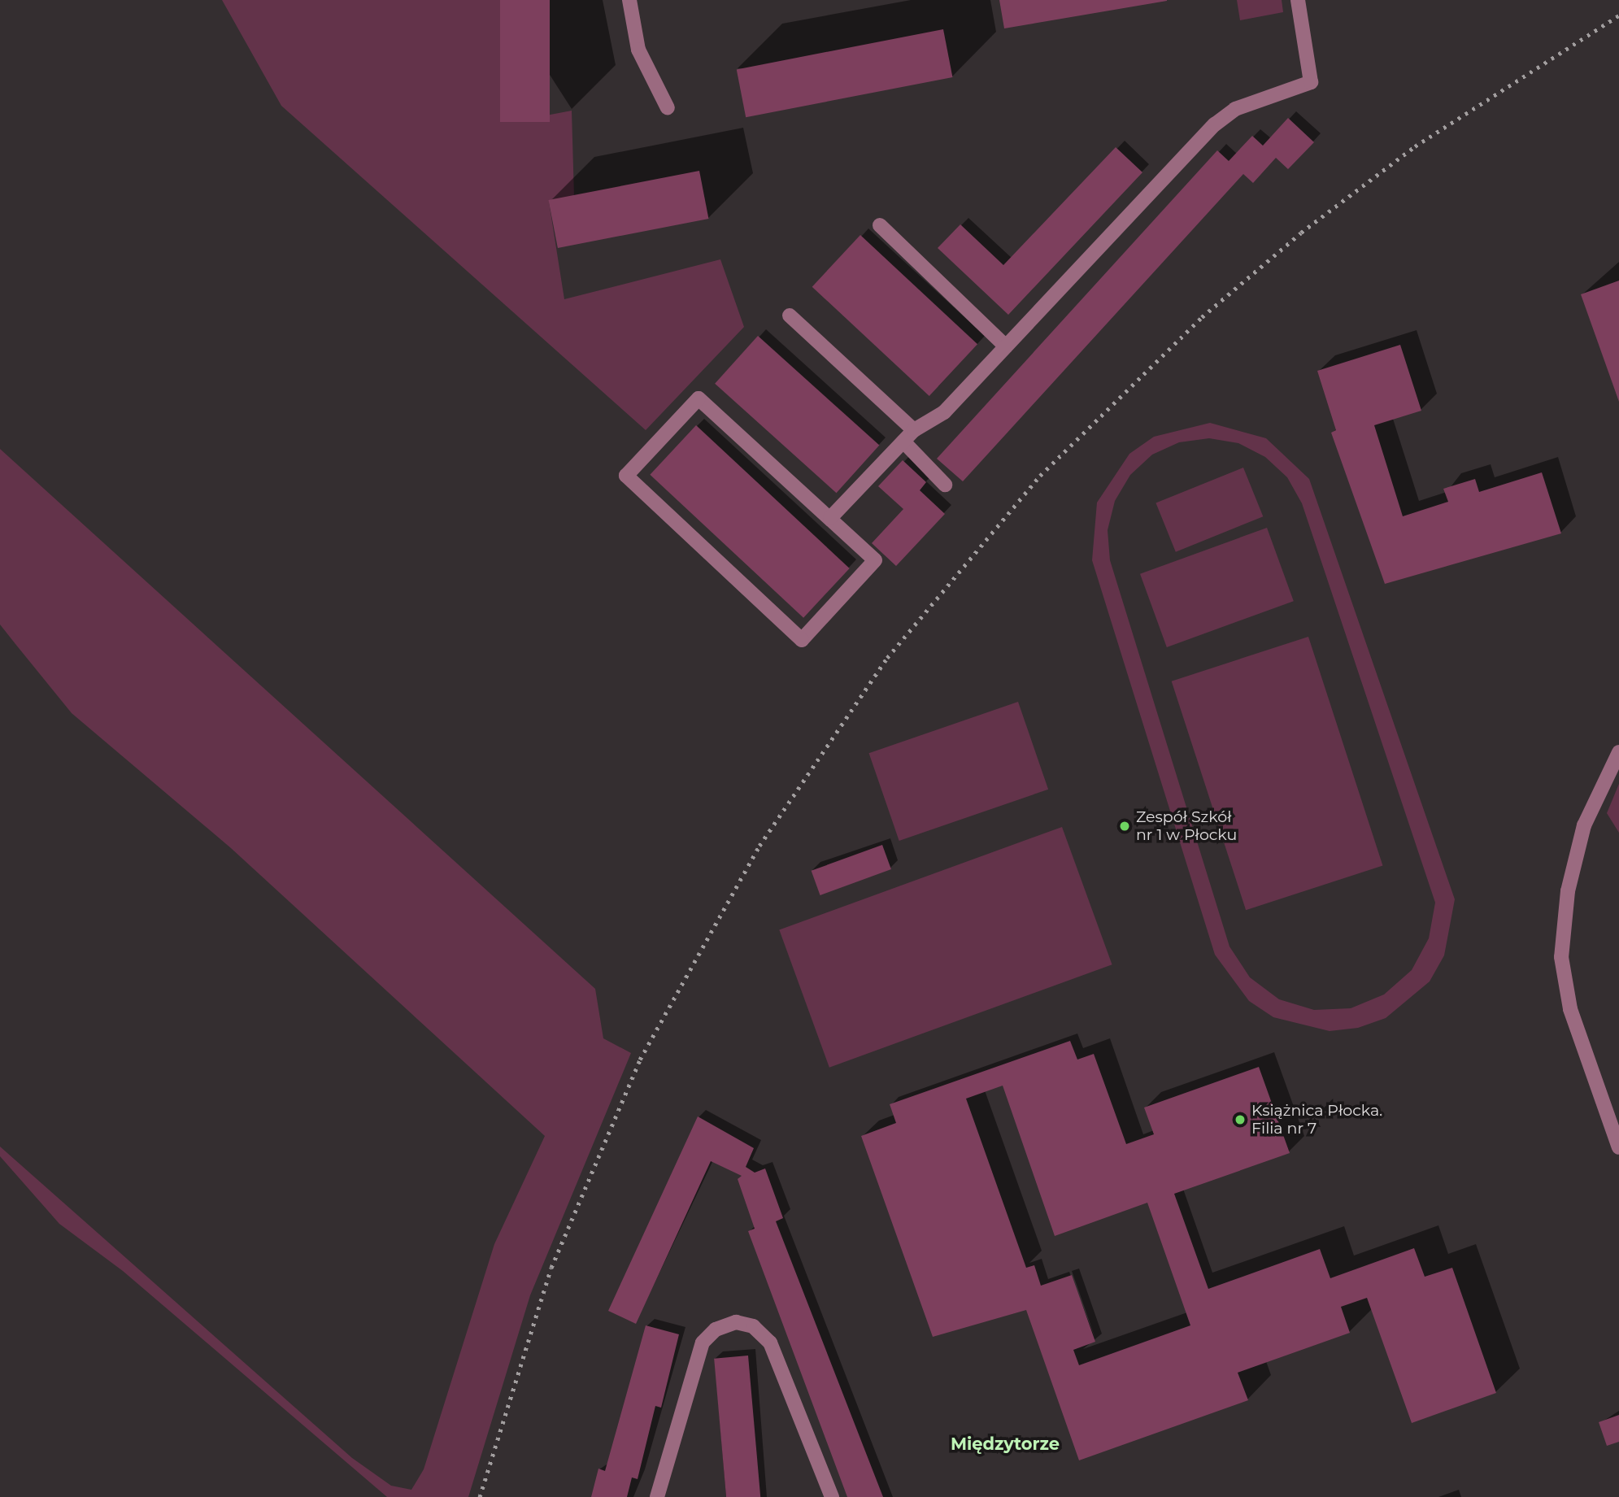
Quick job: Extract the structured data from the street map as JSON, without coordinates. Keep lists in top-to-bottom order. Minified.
{"districts":["Międzytorze"],"places":["Zespół Szkół nr 1 w Płocku","Książnica Płocka. Filia nr 7"]}
